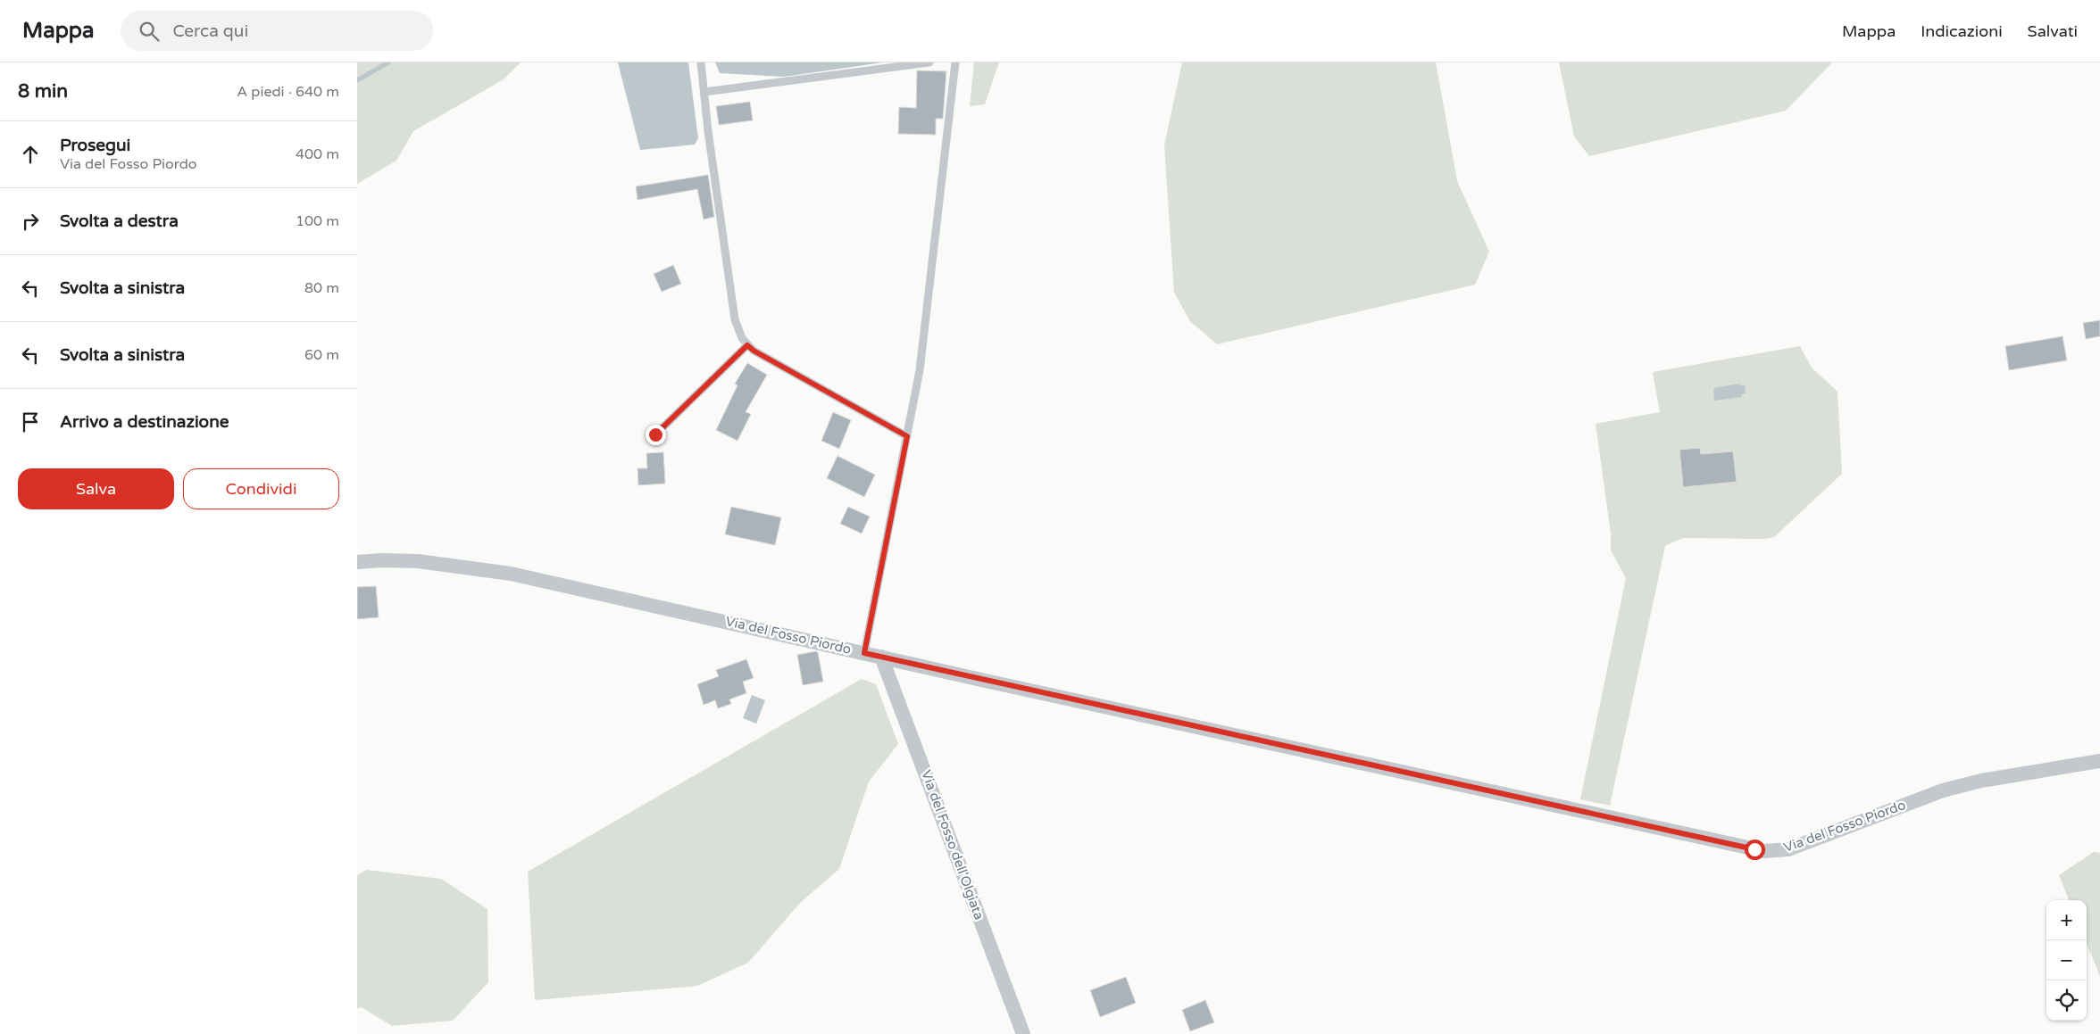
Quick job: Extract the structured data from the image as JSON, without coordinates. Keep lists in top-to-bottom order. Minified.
{"streets":{"street":["Via del Fosso Piordo","Via del Fosso dell'Olgiata"]},"crossings":[["Via del Fosso Piordo","Via del Fosso dell'Olgiata"]],"page":{"header":"Mappa","search":"Cerca qui","nav":["Mappa","Indicazioni","Salvati"],"heading":["8 min","A piedi · 640 m"],"list":[["Prosegui","Via del Fosso Piordo","400 m"],["Svolta a destra","100 m"],["Svolta a sinistra","80 m"],["Svolta a sinistra","60 m"],"Arrivo a destinazione"],"buttons":["Salva","Condividi"],"map_buttons":["+","−"]}}
